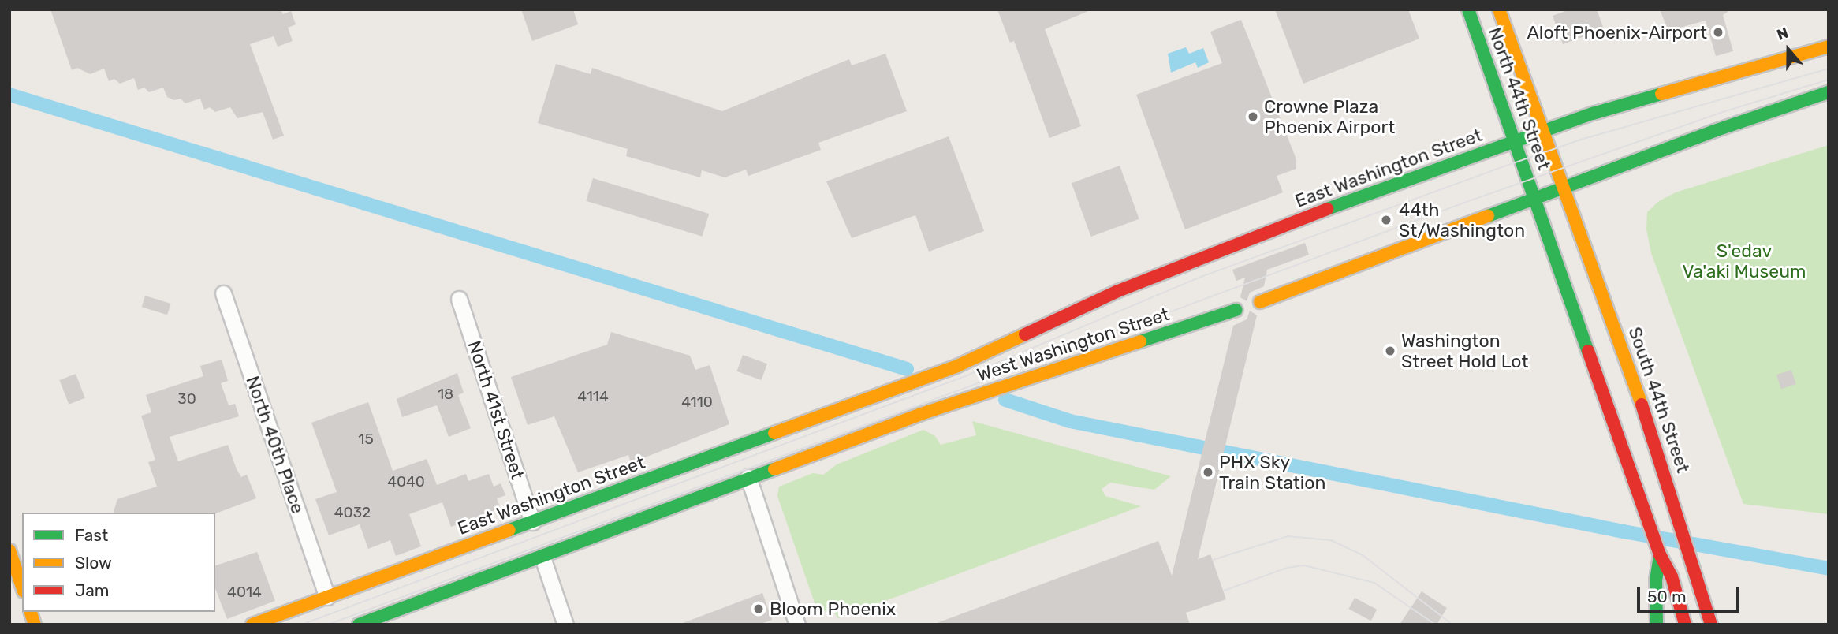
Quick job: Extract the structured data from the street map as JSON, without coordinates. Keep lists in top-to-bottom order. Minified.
{"streets":{"main road":["North 44th Street","East Washington Street","West Washington Street","South 44th Street"],"street":["North 41st Street","North 40th Place"]},"crossings":[["North 44th Street","East Washington Street"],["North 44th Street","South 44th Street"],["East Washington Street","West Washington Street"],["East Washington Street","North 41st Street"],["East Washington Street","North 40th Place"]],"parks":["S'edav Va'aki Museum"],"places":["Aloft Phoenix-Airport","Crowne Plaza Phoenix Airport","44th St/Washington","Washington Street Hold Lot","PHX Sky Train Station","Bloom Phoenix"],"house_numbers":["18","4114","30","4110","15","4040","4032","4014"],"legend":["Fast","Slow","Jam"],"scale_bar":"50 m","north":"top"}
